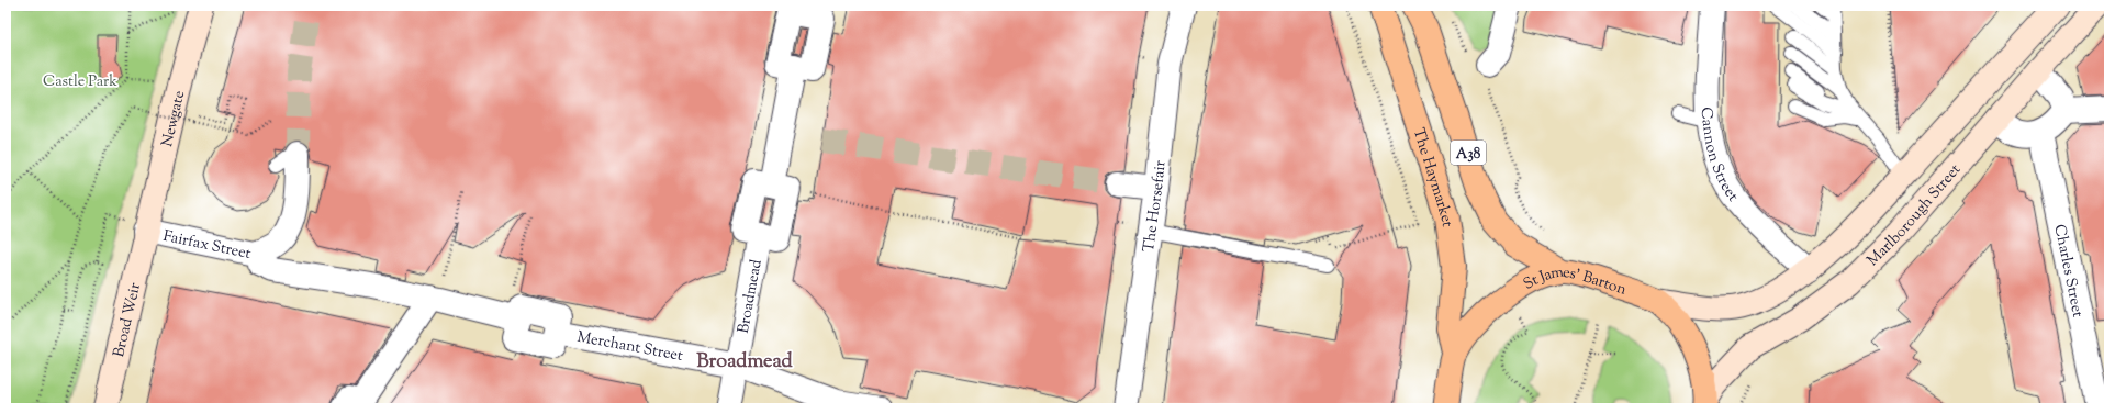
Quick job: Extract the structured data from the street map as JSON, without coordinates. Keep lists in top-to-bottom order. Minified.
{"streets":{"main road":["Newgate","A38","The Haymarket","Marlborough Street","St James' Barton","Broad Weir"],"street":["Cannon Street","The Horsefair","Fairfax Street","Charles Street","Broadmead","Merchant Street"]},"crossings":[["Newgate","Fairfax Street"],["Newgate","Broad Weir"],["A38","St James' Barton"],["The Haymarket","St James' Barton"],["Marlborough Street","St James' Barton"],["Fairfax Street","Broad Weir"],["Broadmead","Merchant Street"]],"districts":["Broadmead"],"parks":["Castle Park"]}
